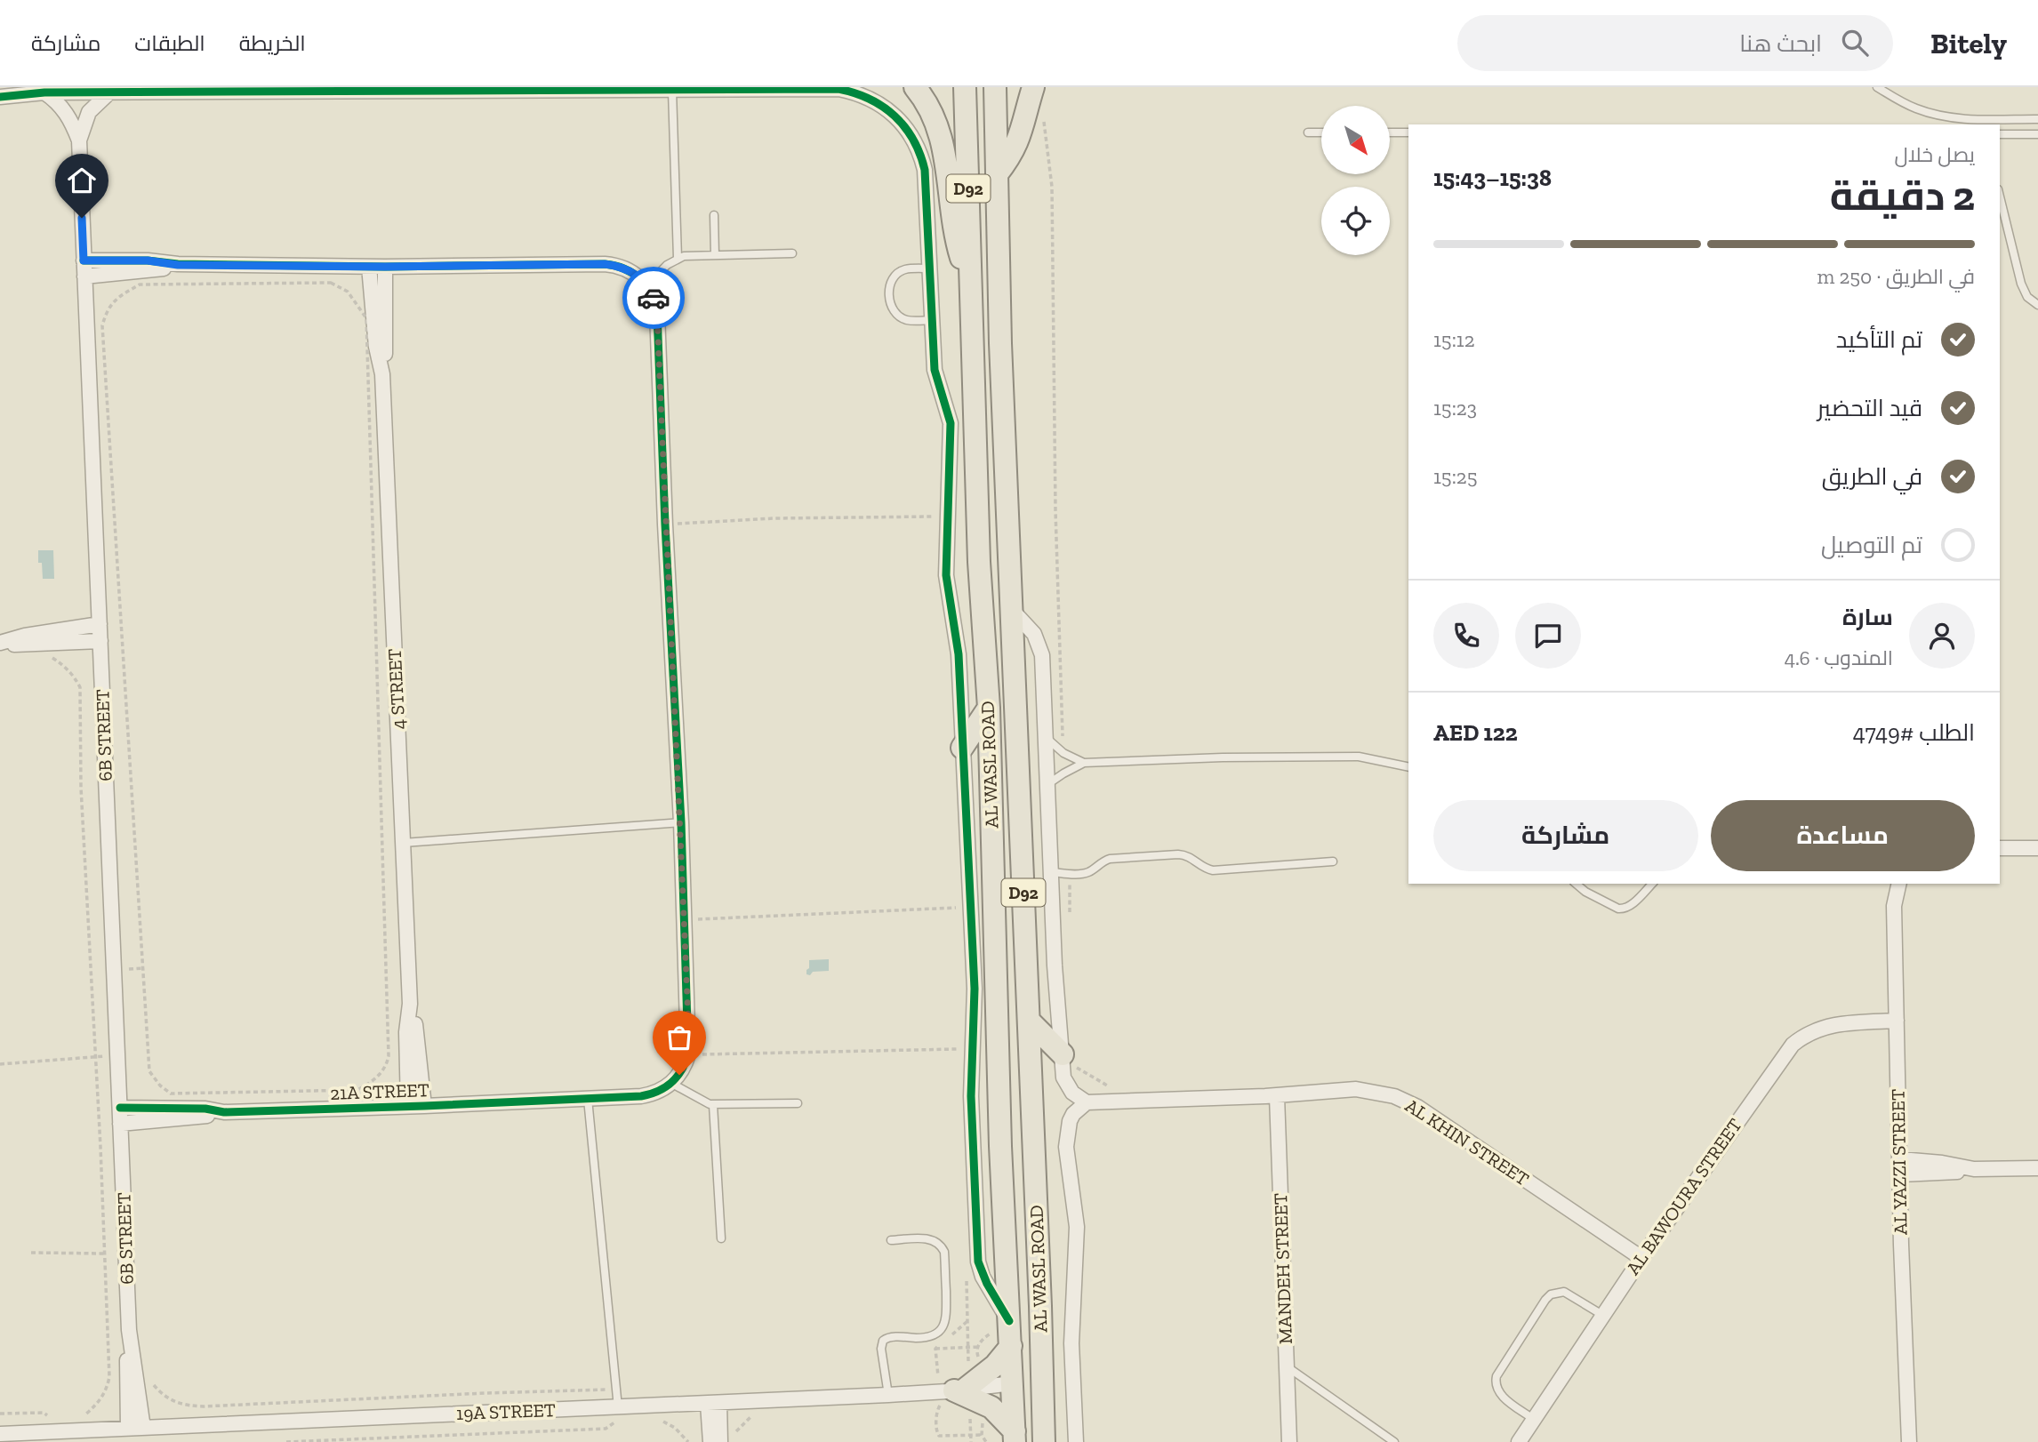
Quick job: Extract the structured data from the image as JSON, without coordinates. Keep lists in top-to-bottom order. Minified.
{"streets":{"main road":["D92","AL WASL ROAD"],"street":["4 STREET","6B STREET","21A STREET","AL KHIN STREET","AL YAZZI STREET","AL BAWOURA STREET","MANDEH STREET","19A STREET"]},"crossings":[["4 STREET","21A STREET"],["6B STREET","21A STREET"],["6B STREET","19A STREET"],["AL WASL ROAD","19A STREET"],["AL KHIN STREET","AL BAWOURA STREET"],["AL KHIN STREET","MANDEH STREET"],["AL YAZZI STREET","AL BAWOURA STREET"]],"north":"bottom right","page":{"header":"Bitely","search":"ابحث هنا","nav":["الخريطة","الطبقات","مشاركة"],"heading":["2 دقيقة","يصل خلال","15:38–15:43"],"panel":["سارة","المندوب · 4.6","الطلب #4749","AED 122"],"bar":"في الطريق · 250 m","list":[["تم التأكيد","15:12"],["قيد التحضير","15:23"],["في الطريق","15:25"],"تم التوصيل"],"buttons":["مساعدة","مشاركة"]}}
